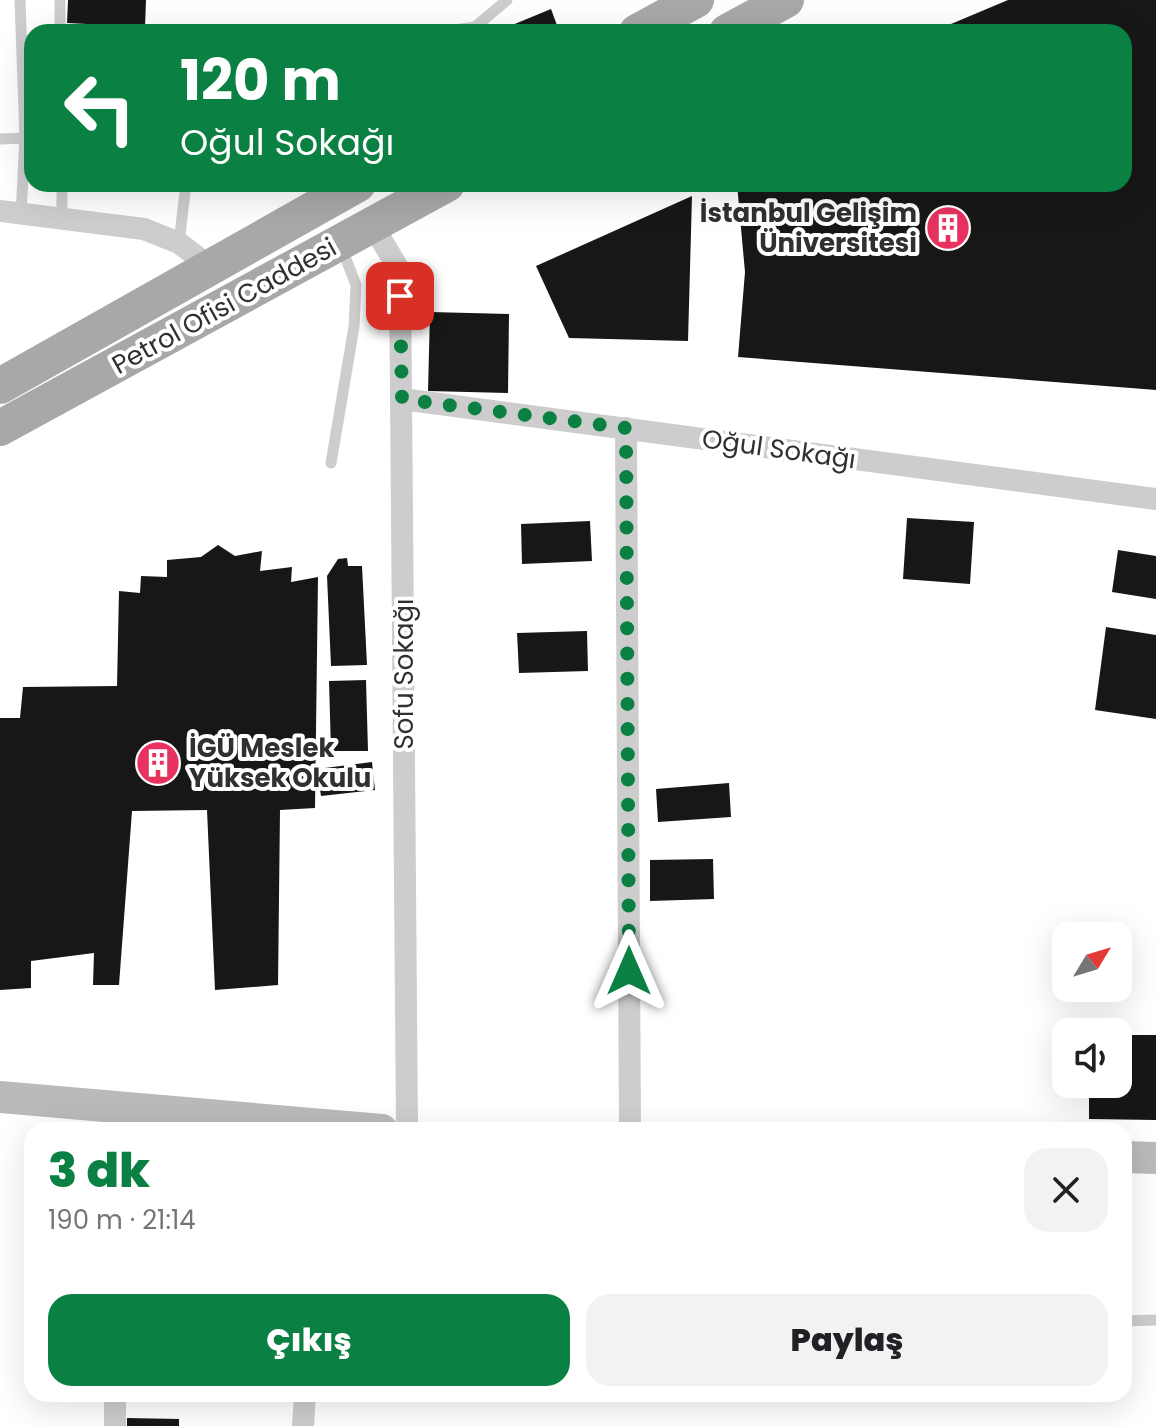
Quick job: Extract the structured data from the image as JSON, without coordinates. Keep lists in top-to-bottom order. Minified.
{"streets":{"main road":["Petrol Ofisi Caddesi"],"street":["Oğul Sokağı","Sofu Sokağı"]},"crossings":[["Petrol Ofisi Caddesi","Sofu Sokağı"],["Oğul Sokağı","Sofu Sokağı"]],"places":{"building":["İstanbul Gelişim Üniversitesi","İGÜ Meslek Yüksek Okulu"]},"north":"top right","page":{"turn":["120 m","Oğul Sokağı"],"heading":["3 dk","190 m · 21:14"],"buttons":["Çıkış","Paylaş"]}}
